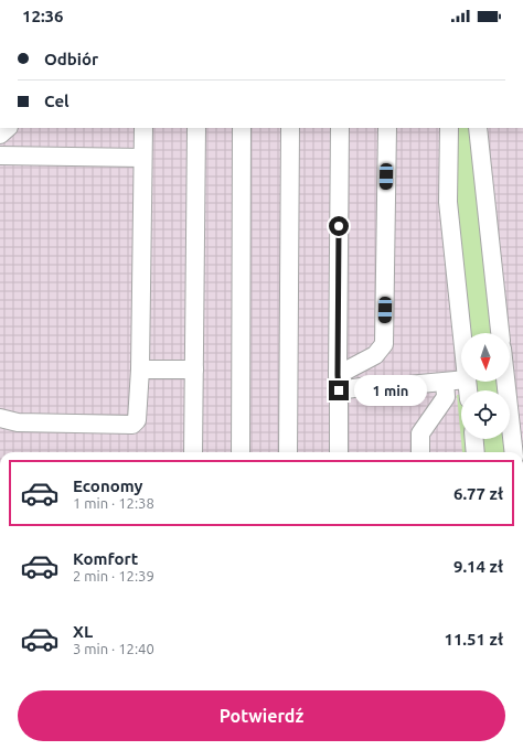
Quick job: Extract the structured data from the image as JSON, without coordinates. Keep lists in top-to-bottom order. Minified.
{"north":"bottom","page":{"status":"12:36","banner":["Odbiór","Cel"],"bubble":"1 min","list":[{"name":"Economy","note":"1 min · 12:38","value":"6.77 zł"},{"name":"Komfort","note":"2 min · 12:39","value":"9.14 zł"},{"name":"XL","note":"3 min · 12:40","value":"11.51 zł"}],"buttons":"Potwierdź"}}
